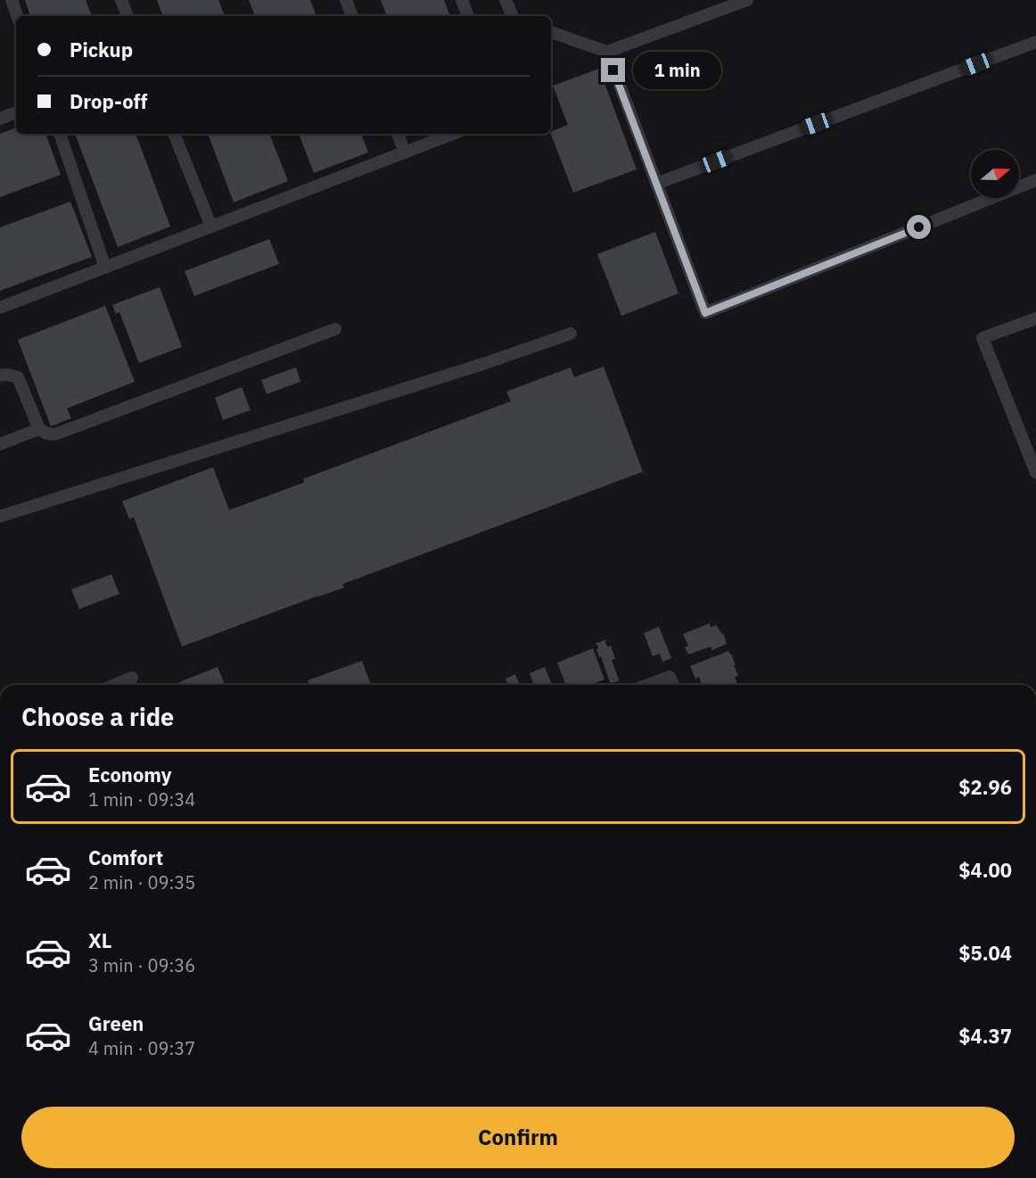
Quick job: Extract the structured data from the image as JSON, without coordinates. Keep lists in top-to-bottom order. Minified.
{"north":"right","page":{"banner":["Pickup","Drop-off"],"bubble":"1 min","heading":"Choose a ride","list":[{"name":"Economy","note":"1 min · 09:34","value":"$2.96"},{"name":"Comfort","note":"2 min · 09:35","value":"$4.00"},{"name":"XL","note":"3 min · 09:36","value":"$5.04"},{"name":"Green","note":"4 min · 09:37","value":"$4.37"}],"buttons":"Confirm"}}
